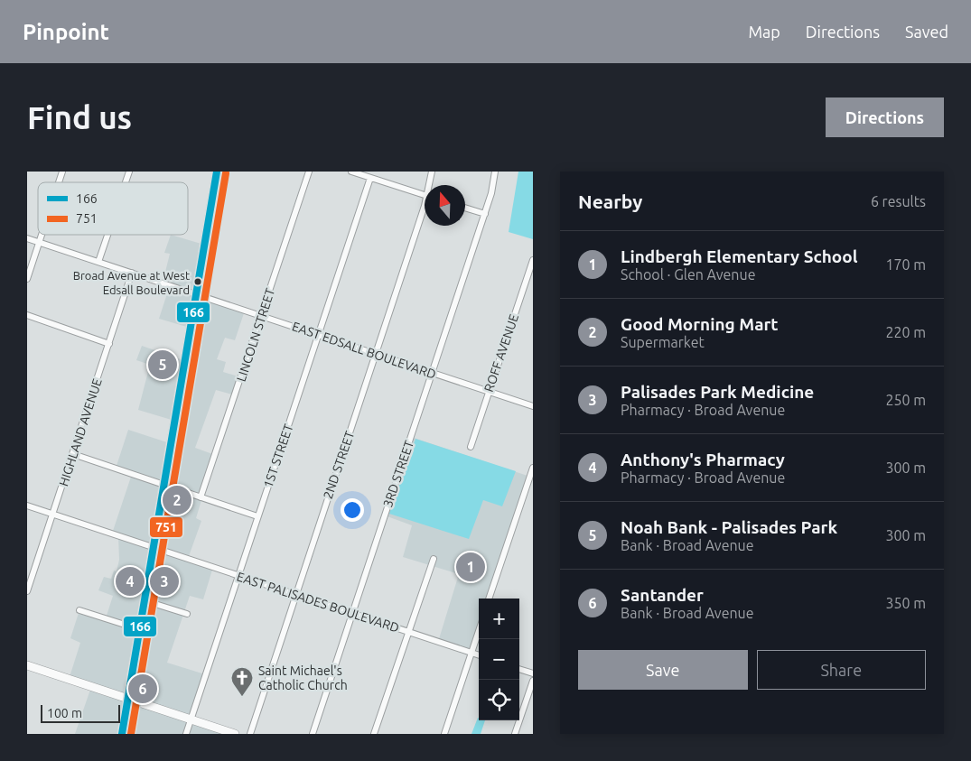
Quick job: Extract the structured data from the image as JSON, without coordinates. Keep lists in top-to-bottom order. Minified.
{"streets":{"street":["LINCOLN STREET","EAST EDSALL BOULEVARD","ROFF AVENUE","HIGHLAND AVENUE","1ST STREET","2ND STREET","3RD STREET","EAST PALISADES BOULEVARD"]},"crossings":[["LINCOLN STREET","EAST EDSALL BOULEVARD"],["EAST EDSALL BOULEVARD","ROFF AVENUE"],["EAST EDSALL BOULEVARD","HIGHLAND AVENUE"],["EAST EDSALL BOULEVARD","1ST STREET"],["EAST EDSALL BOULEVARD","2ND STREET"],["EAST EDSALL BOULEVARD","3RD STREET"],["HIGHLAND AVENUE","EAST PALISADES BOULEVARD"],["1ST STREET","EAST PALISADES BOULEVARD"],["2ND STREET","EAST PALISADES BOULEVARD"],["3RD STREET","EAST PALISADES BOULEVARD"]],"places":{"other":["Broad Avenue at West Edsall Boulevard"],"church":["Saint Michael's Catholic Church"]},"lines":["transit line 166","transit line 751"],"legend":["166","751"],"scale_bar":"100 m","north":"top","page":{"header":"Pinpoint","nav":["Map","Directions","Saved"],"buttons":["Directions",["Save","Share"]],"title":"Find us","heading":["Nearby","6 results"],"list":[{"mark":"1","name":"Lindbergh Elementary School","note":"School · Glen Avenue","value":"170 m"},{"mark":"2","name":"Good Morning Mart","note":"Supermarket","value":"220 m"},{"mark":"3","name":"Palisades Park Medicine","note":"Pharmacy · Broad Avenue","value":"250 m"},{"mark":"4","name":"Anthony's Pharmacy","note":"Pharmacy · Broad Avenue","value":"300 m"},{"mark":"5","name":"Noah Bank - Palisades Park","note":"Bank · Broad Avenue","value":"300 m"},{"mark":"6","name":"Santander","note":"Bank · Broad Avenue","value":"350 m"}],"pins":["5","2","1","3","4","6"],"map_buttons":["+","−"],"scale":"100 m"}}
